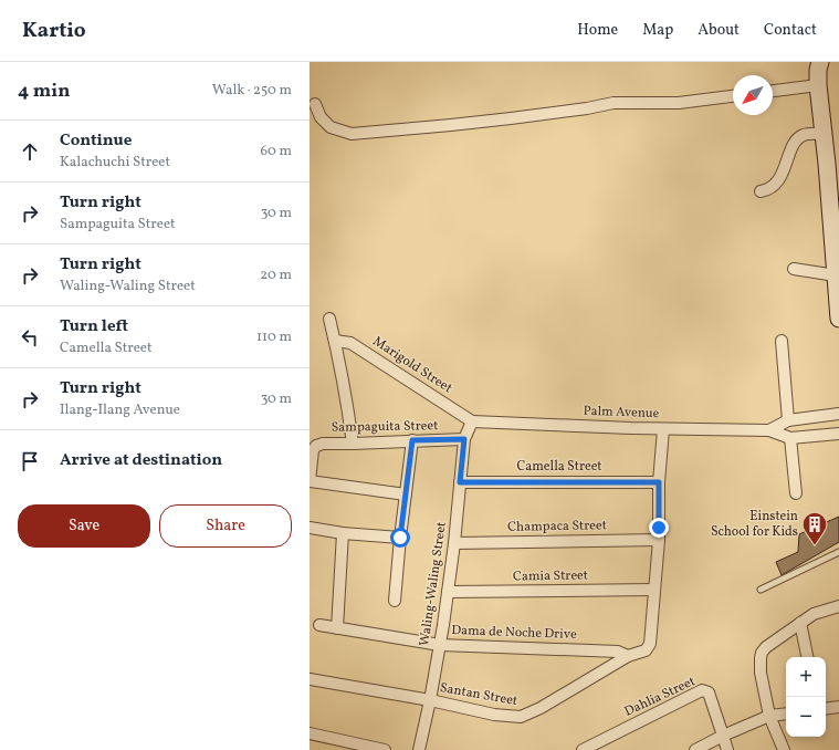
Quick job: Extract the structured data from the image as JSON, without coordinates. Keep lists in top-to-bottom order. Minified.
{"streets":{"street":["Marigold Street","Palm Avenue","Sampaguita Street","Camella Street","Champaca Street","Camia Street","Waling-Waling Street","Dama de Noche Drive","Santan Street","Dahlia Street"]},"crossings":[["Marigold Street","Palm Avenue"],["Marigold Street","Waling-Waling Street"],["Palm Avenue","Waling-Waling Street"],["Palm Avenue","Santan Street"],["Sampaguita Street","Waling-Waling Street"],["Camella Street","Waling-Waling Street"],["Camella Street","Santan Street"],["Champaca Street","Waling-Waling Street"],["Champaca Street","Santan Street"],["Camia Street","Waling-Waling Street"],["Camia Street","Santan Street"],["Waling-Waling Street","Dama de Noche Drive"],["Waling-Waling Street","Santan Street"],["Dama de Noche Drive","Santan Street"]],"places":{"building":["Einstein School for Kids"]},"north":"bottom left","page":{"header":"Kartio","nav":["Home","Map","About","Contact"],"heading":["4 min","Walk · 250 m"],"list":[["Continue","Kalachuchi Street","60 m"],["Turn right","Sampaguita Street","30 m"],["Turn right","Waling-Waling Street","20 m"],["Turn left","Camella Street","110 m"],["Turn right","Ilang-Ilang Avenue","30 m"],"Arrive at destination"],"buttons":["Save","Share"],"map_buttons":["+","−"]}}
